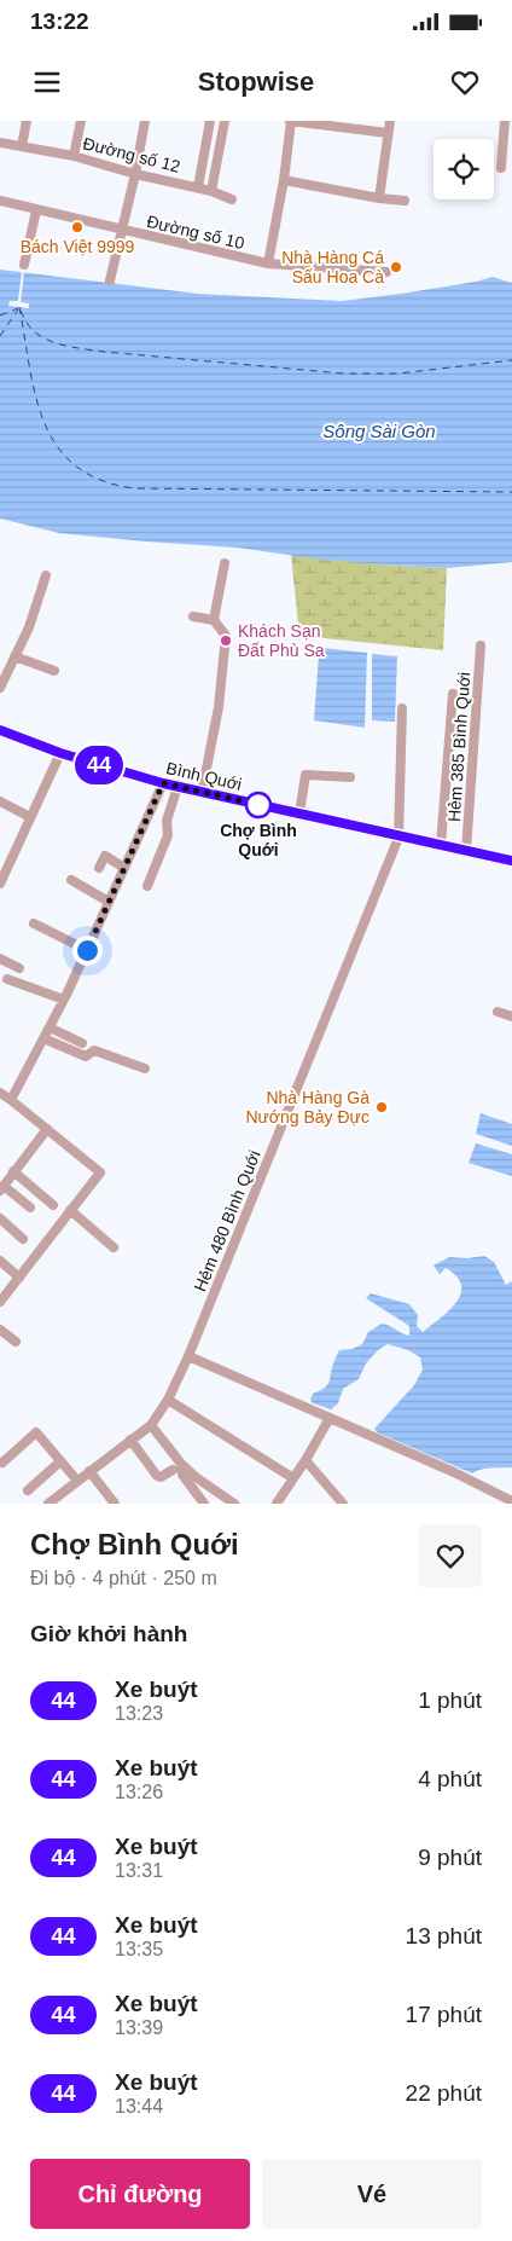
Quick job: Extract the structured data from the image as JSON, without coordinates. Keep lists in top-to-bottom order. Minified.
{"streets":{"main road":["Bình Quới"],"street":["Đường số 12","Đường số 10","Hẻm 385 Bình Quới","Hẻm 480 Bình Quới"]},"crossings":[["Hẻm 385 Bình Quới","Bình Quới"],["Bình Quới","Hẻm 480 Bình Quới"]],"water":["Sông Sài Gòn"],"places":["Bách Việt 9999","Nhà Hàng Cá Sấu Hoa Cà","Khách Sạn Đất Phù Sa","Chợ Bình Quới","Nhà Hàng Gà Nướng Bảy Đực"],"lines":["bus line 44"],"page":{"status":"13:22","header":"Stopwise","on_map":"44","heading":[["Chợ Bình Quới","Đi bộ · 4 phút · 250 m"],"Giờ khởi hành"],"list":[{"mark":"44","name":"Xe buýt","note":"13:23","value":"1 phút"},{"mark":"44","name":"Xe buýt","note":"13:26","value":"4 phút"},{"mark":"44","name":"Xe buýt","note":"13:31","value":"9 phút"},{"mark":"44","name":"Xe buýt","note":"13:35","value":"13 phút"},{"mark":"44","name":"Xe buýt","note":"13:39","value":"17 phút"},{"mark":"44","name":"Xe buýt","note":"13:44","value":"22 phút"}],"buttons":["Chỉ đường","Vé"]}}
